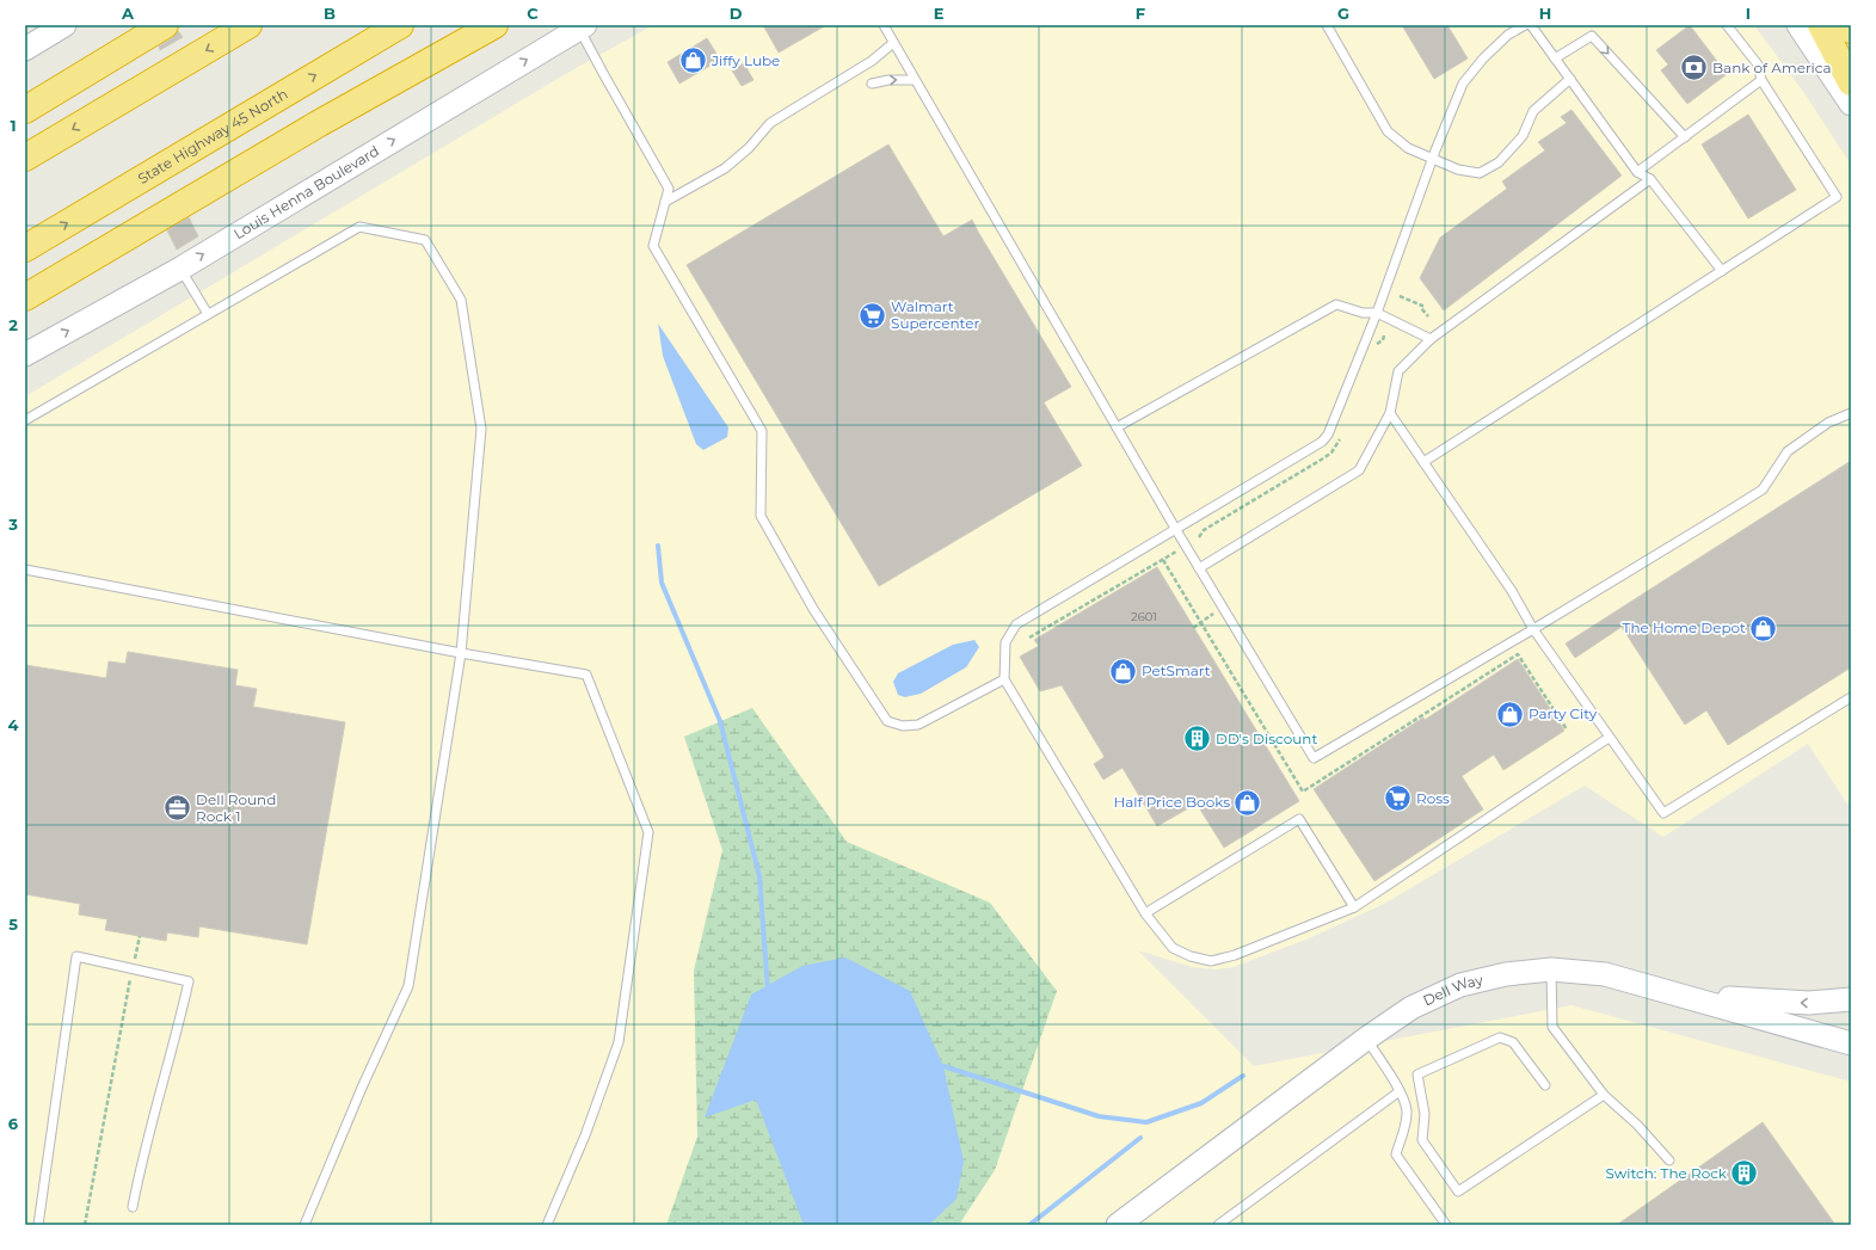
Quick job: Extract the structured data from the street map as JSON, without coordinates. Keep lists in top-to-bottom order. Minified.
{"streets":{"highway":["State Highway 45 North"],"street":["Louis Henna Boulevard","Dell Way"]},"one_way":["Louis Henna Boulevard"],"places":{"shop":["Jiffy Lube","The Home Depot","PetSmart","Party City","Half Price Books"],"bank":["Bank of America"],"supermarket":["Walmart Supercenter","Ross"],"building":["DD's Discount","Switch: The Rock"],"office":["Dell Round Rock 1"]},"house_numbers":["2601"],"grid":{"columns":["A","B","C","D","E","F","G","H","I"],"rows":["1","2","3","4","5","6"]}}
